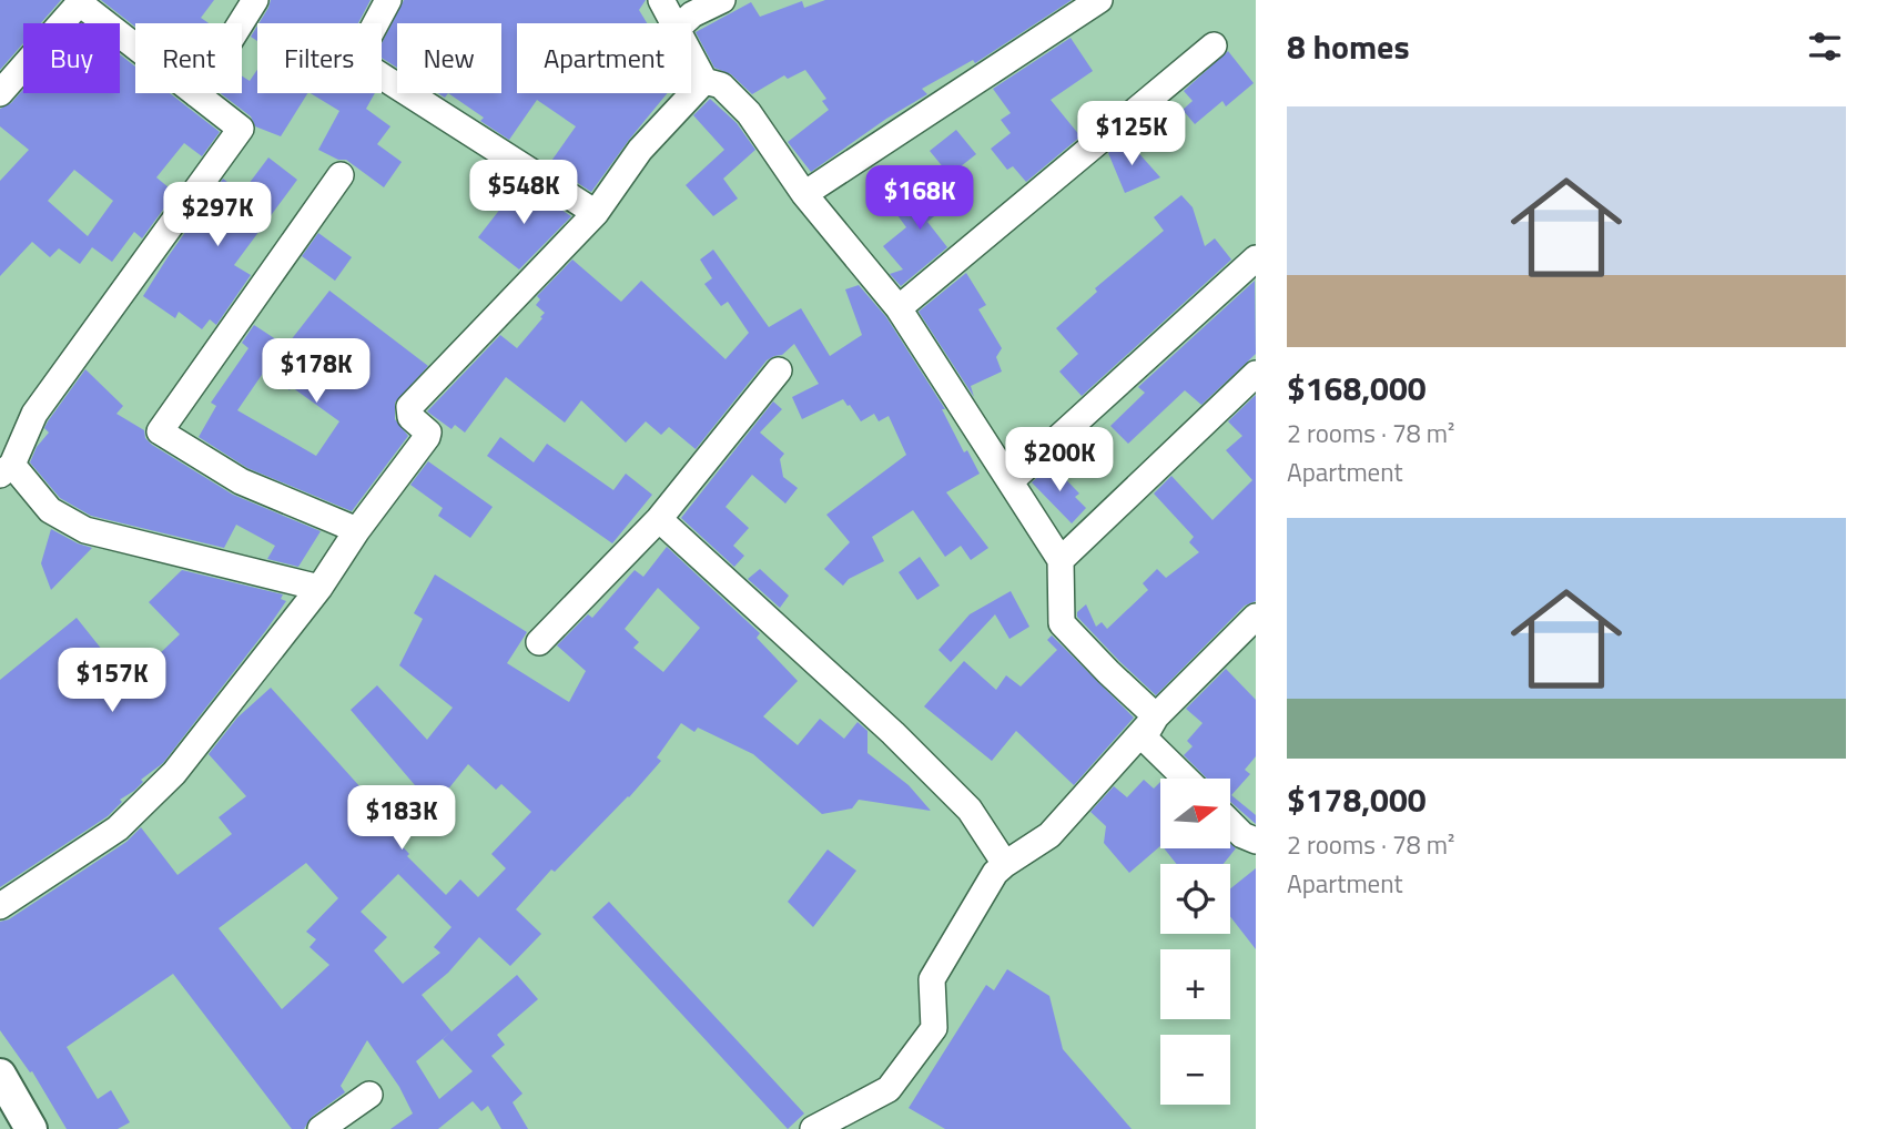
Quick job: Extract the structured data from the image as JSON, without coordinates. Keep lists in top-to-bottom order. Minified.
{"north":"right","page":{"heading":"8 homes","chip":["Buy","Rent","Filters","New","Apartment"],"list":[{"name":"$168,000","note":"2 rooms · 78 m² · Apartment"},{"name":"$178,000","note":"2 rooms · 78 m² · Apartment"}],"price":["$125K","$548K","$168K","$297K","$178K","$200K","$157K","$183K"],"map_buttons":["+","−"]}}
